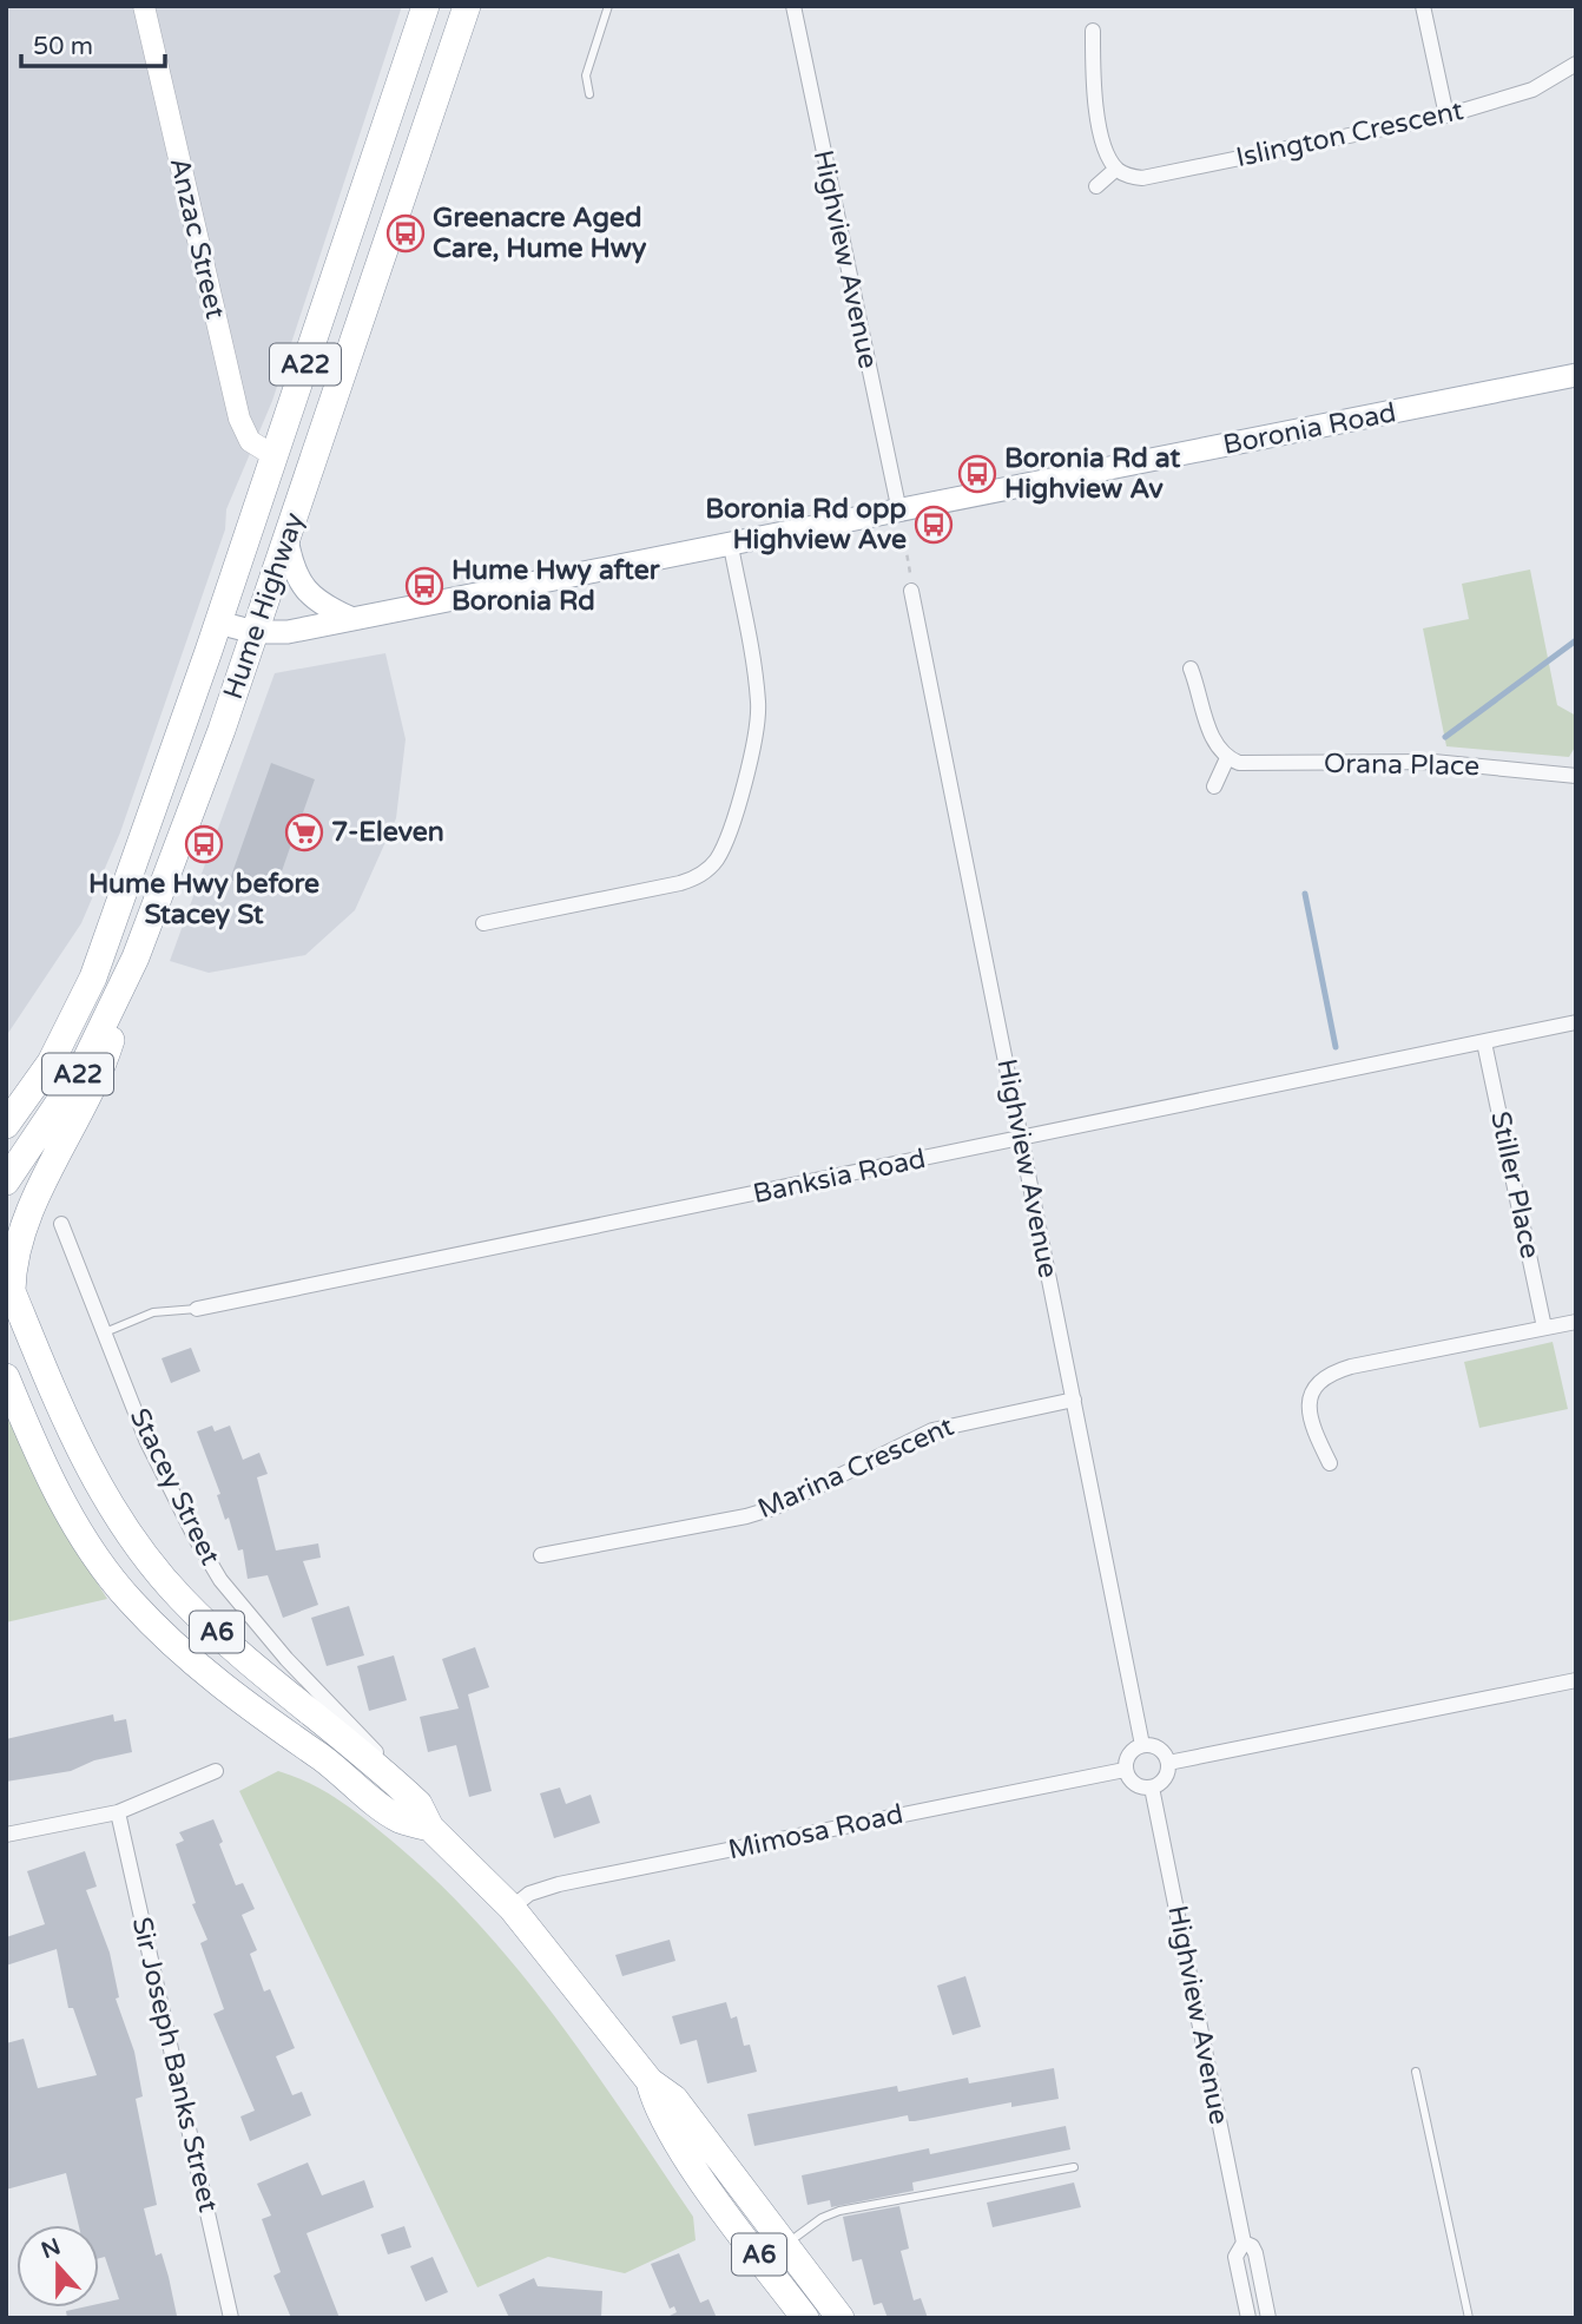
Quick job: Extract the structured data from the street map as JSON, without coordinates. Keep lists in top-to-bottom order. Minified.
{"streets":{"highway":["A22","Hume Highway","Stacey Street","A6"],"main road":["Boronia Road"],"street":["Islington Crescent","Anzac Street","Highview Avenue","Orana Place","Banksia Road","Stiller Place","Marina Crescent","Mimosa Road","Sir Joseph Banks Street"]},"crossings":[["Anzac Street","Hume Highway"],["Highview Avenue","Boronia Road"],["Highview Avenue","Banksia Road"],["Highview Avenue","Marina Crescent"],["Highview Avenue","Mimosa Road"],["Boronia Road","Hume Highway"],["Banksia Road","Stiller Place"],["Banksia Road","Stacey Street"],["Stacey Street","Mimosa Road"]],"places":{"bus stop":["Greenacre Aged Care, Hume Hwy","Boronia Rd at Highview Av","Boronia Rd opp Highview Ave","Hume Hwy after Boronia Rd","Hume Hwy before Stacey St"],"supermarket":["7-Eleven"]},"scale_bar":"50 m","north":"top"}
